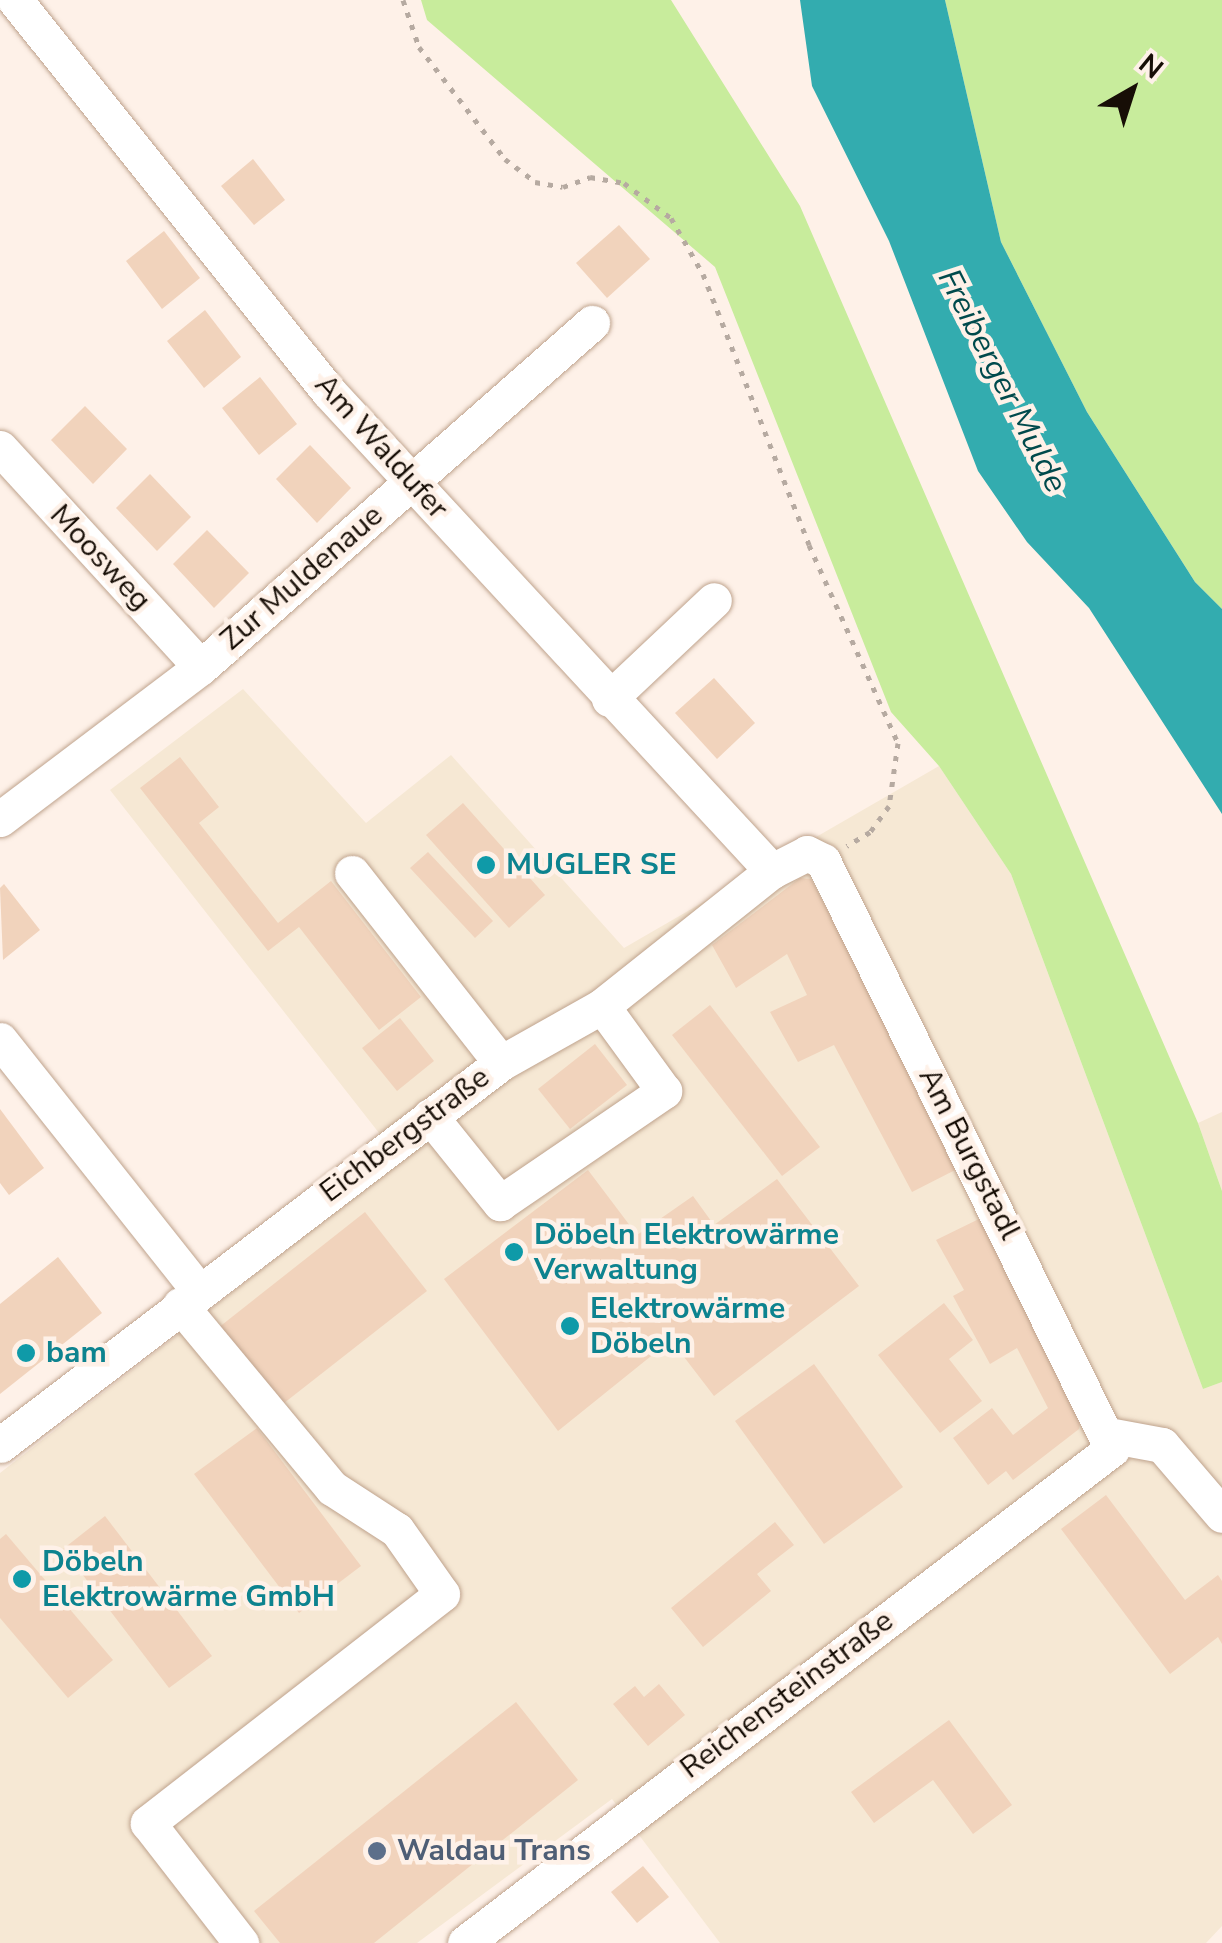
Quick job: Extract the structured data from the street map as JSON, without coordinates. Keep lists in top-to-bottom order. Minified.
{"streets":{"street":["Am Waldufer","Moosweg","Zur Muldenaue","Eichbergstraße","Am Burgstadl","Reichensteinstraße"]},"crossings":[["Am Waldufer","Zur Muldenaue"],["Am Waldufer","Eichbergstraße"],["Moosweg","Zur Muldenaue"],["Eichbergstraße","Am Burgstadl"],["Am Burgstadl","Reichensteinstraße"]],"water":["Freiberger Mulde"],"places":["MUGLER SE","Döbeln Elektrowärme Verwaltung","Elektrowärme Döbeln","bam","Döbeln Elektrowärme GmbH","Waldau Trans"],"north":"top right"}
